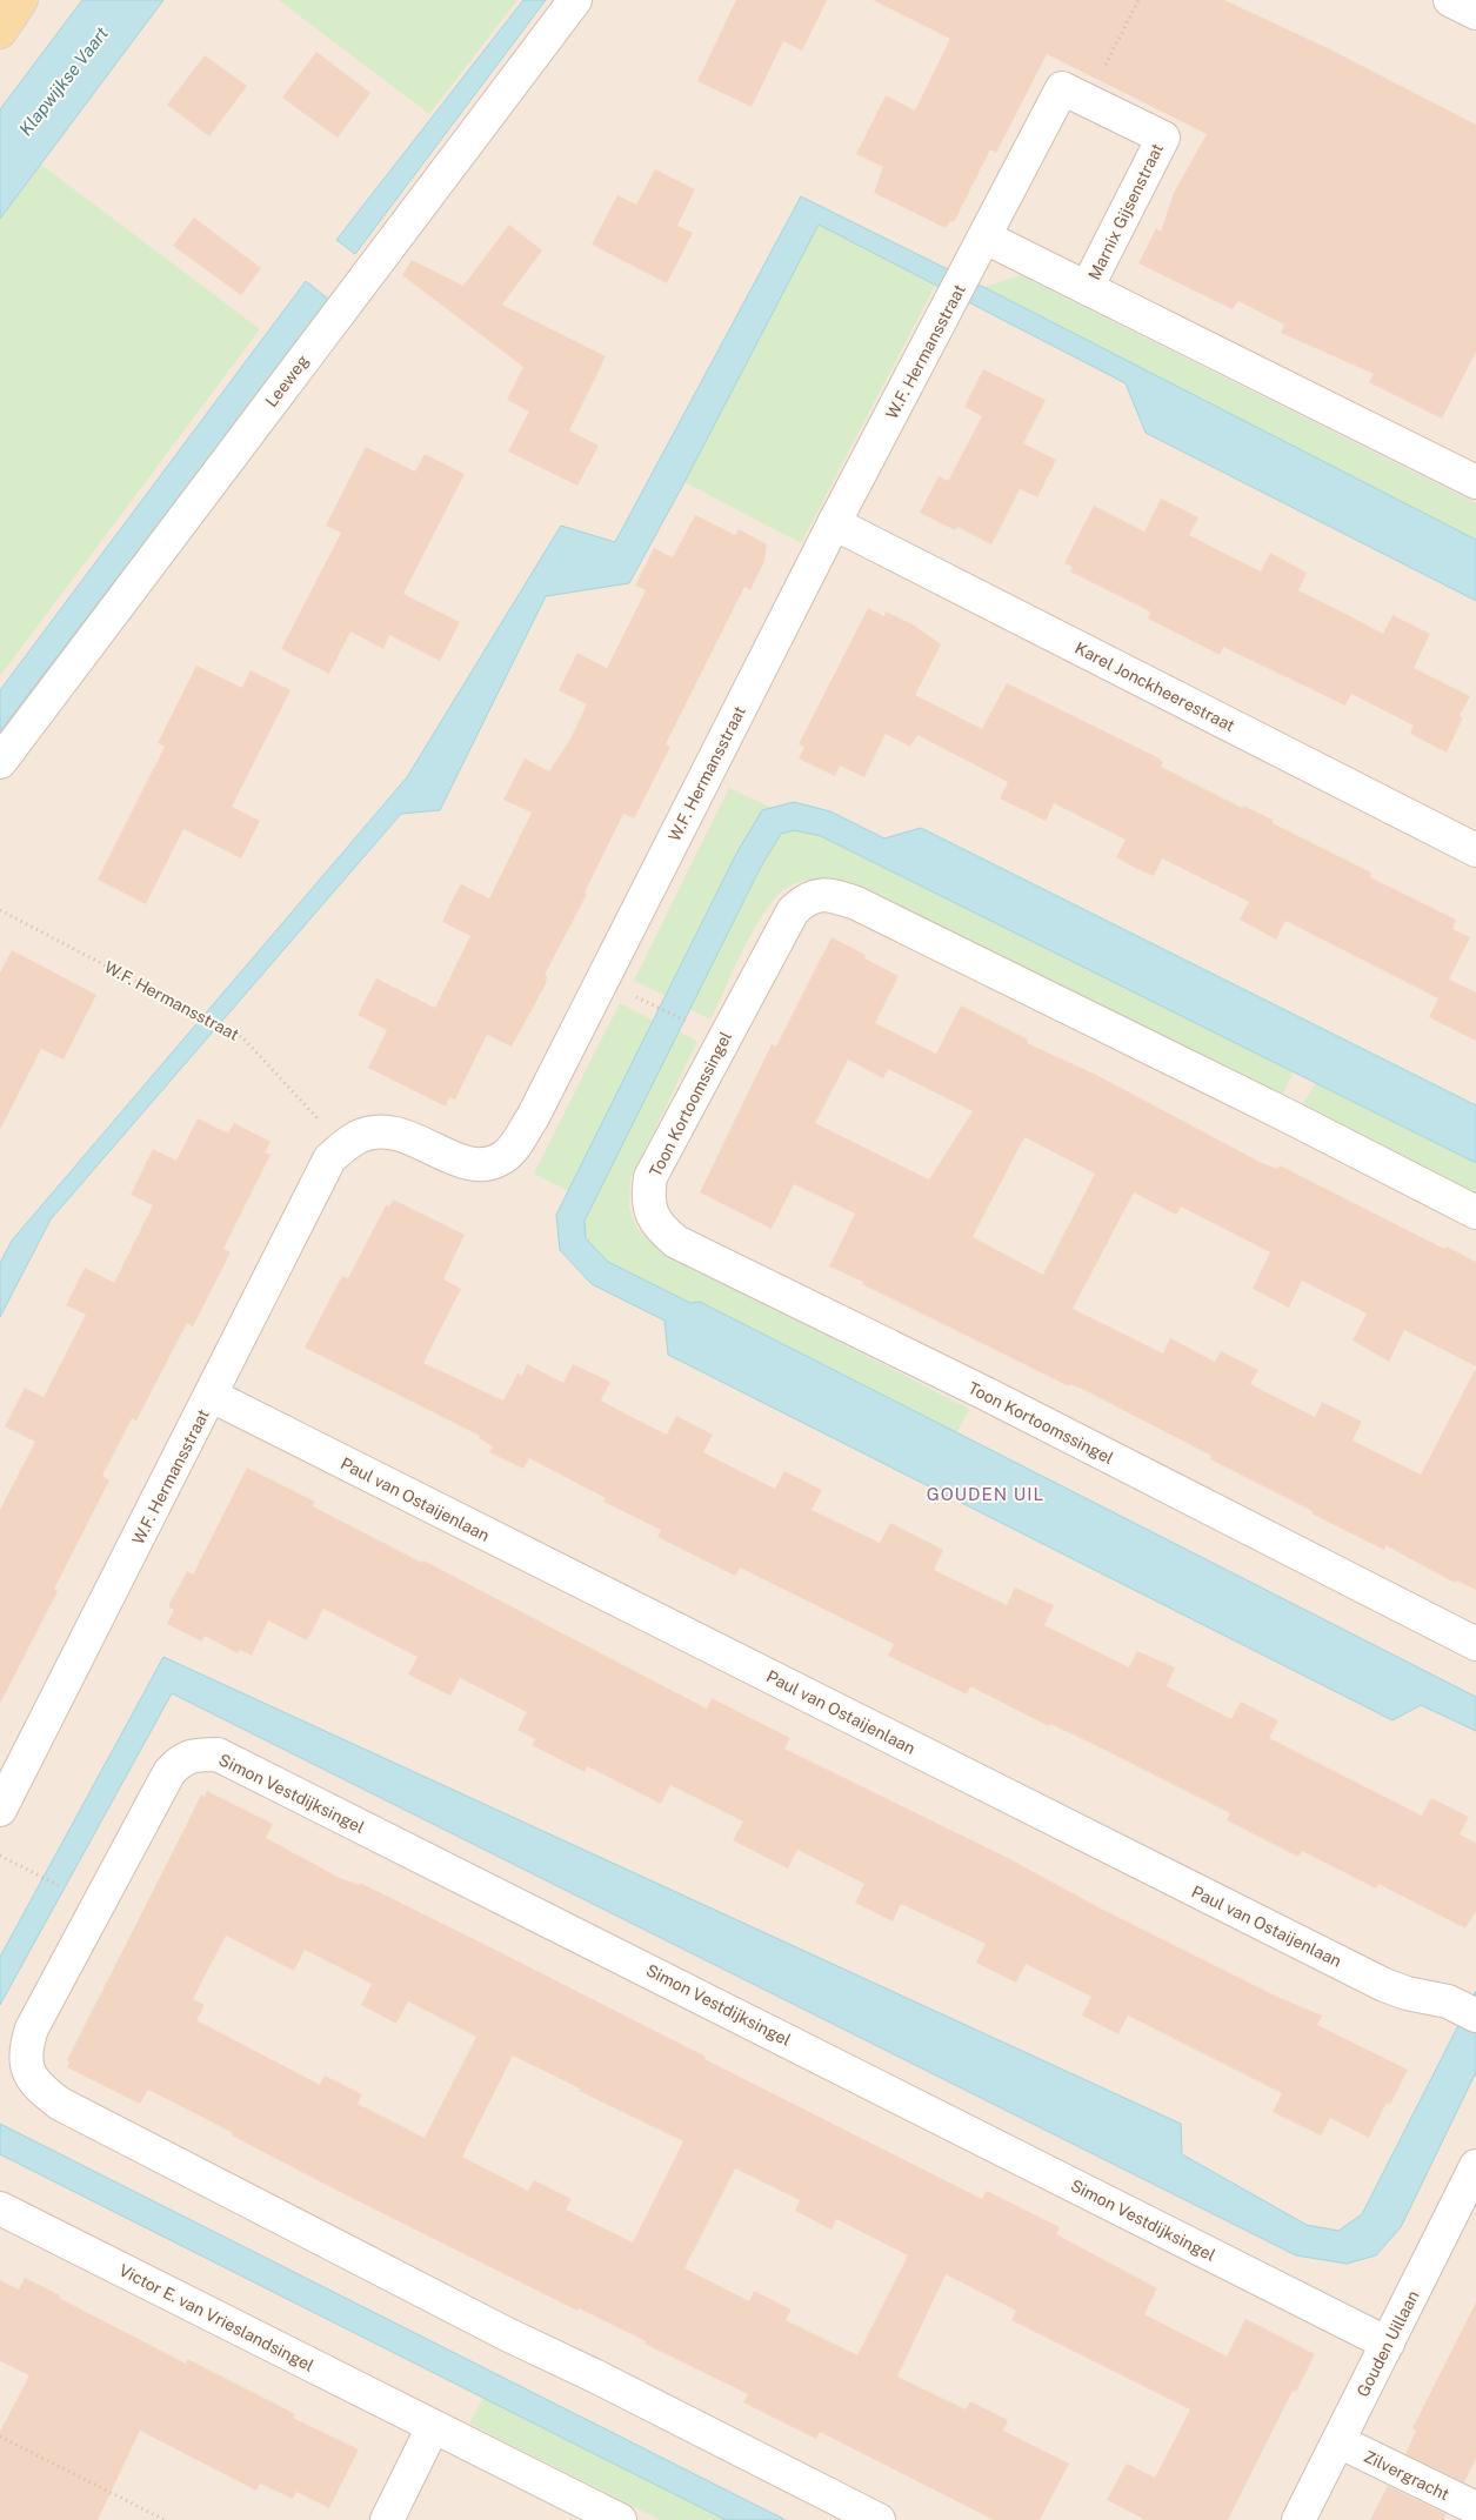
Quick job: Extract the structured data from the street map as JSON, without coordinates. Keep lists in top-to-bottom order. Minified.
{"streets":{"street":["Marnix Gijsenstraat","W.F. Hermansstraat","Leeweg","Karel Jonckheerestraat","Toon Kortoomssingel","Paul van Ostaijenlaan","Simon Vestdijksingel","Victor E. van Vrieslandsingel","Gouden Uillaan","Zilvergracht"]},"crossings":[["Marnix Gijsenstraat","W.F. Hermansstraat"],["W.F. Hermansstraat","Karel Jonckheerestraat"],["W.F. Hermansstraat","Paul van Ostaijenlaan"],["Simon Vestdijksingel","Gouden Uillaan"],["Gouden Uillaan","Zilvergracht"]],"districts":["GOUDEN UIL"],"water":["Klapwijkse Vaart"]}
